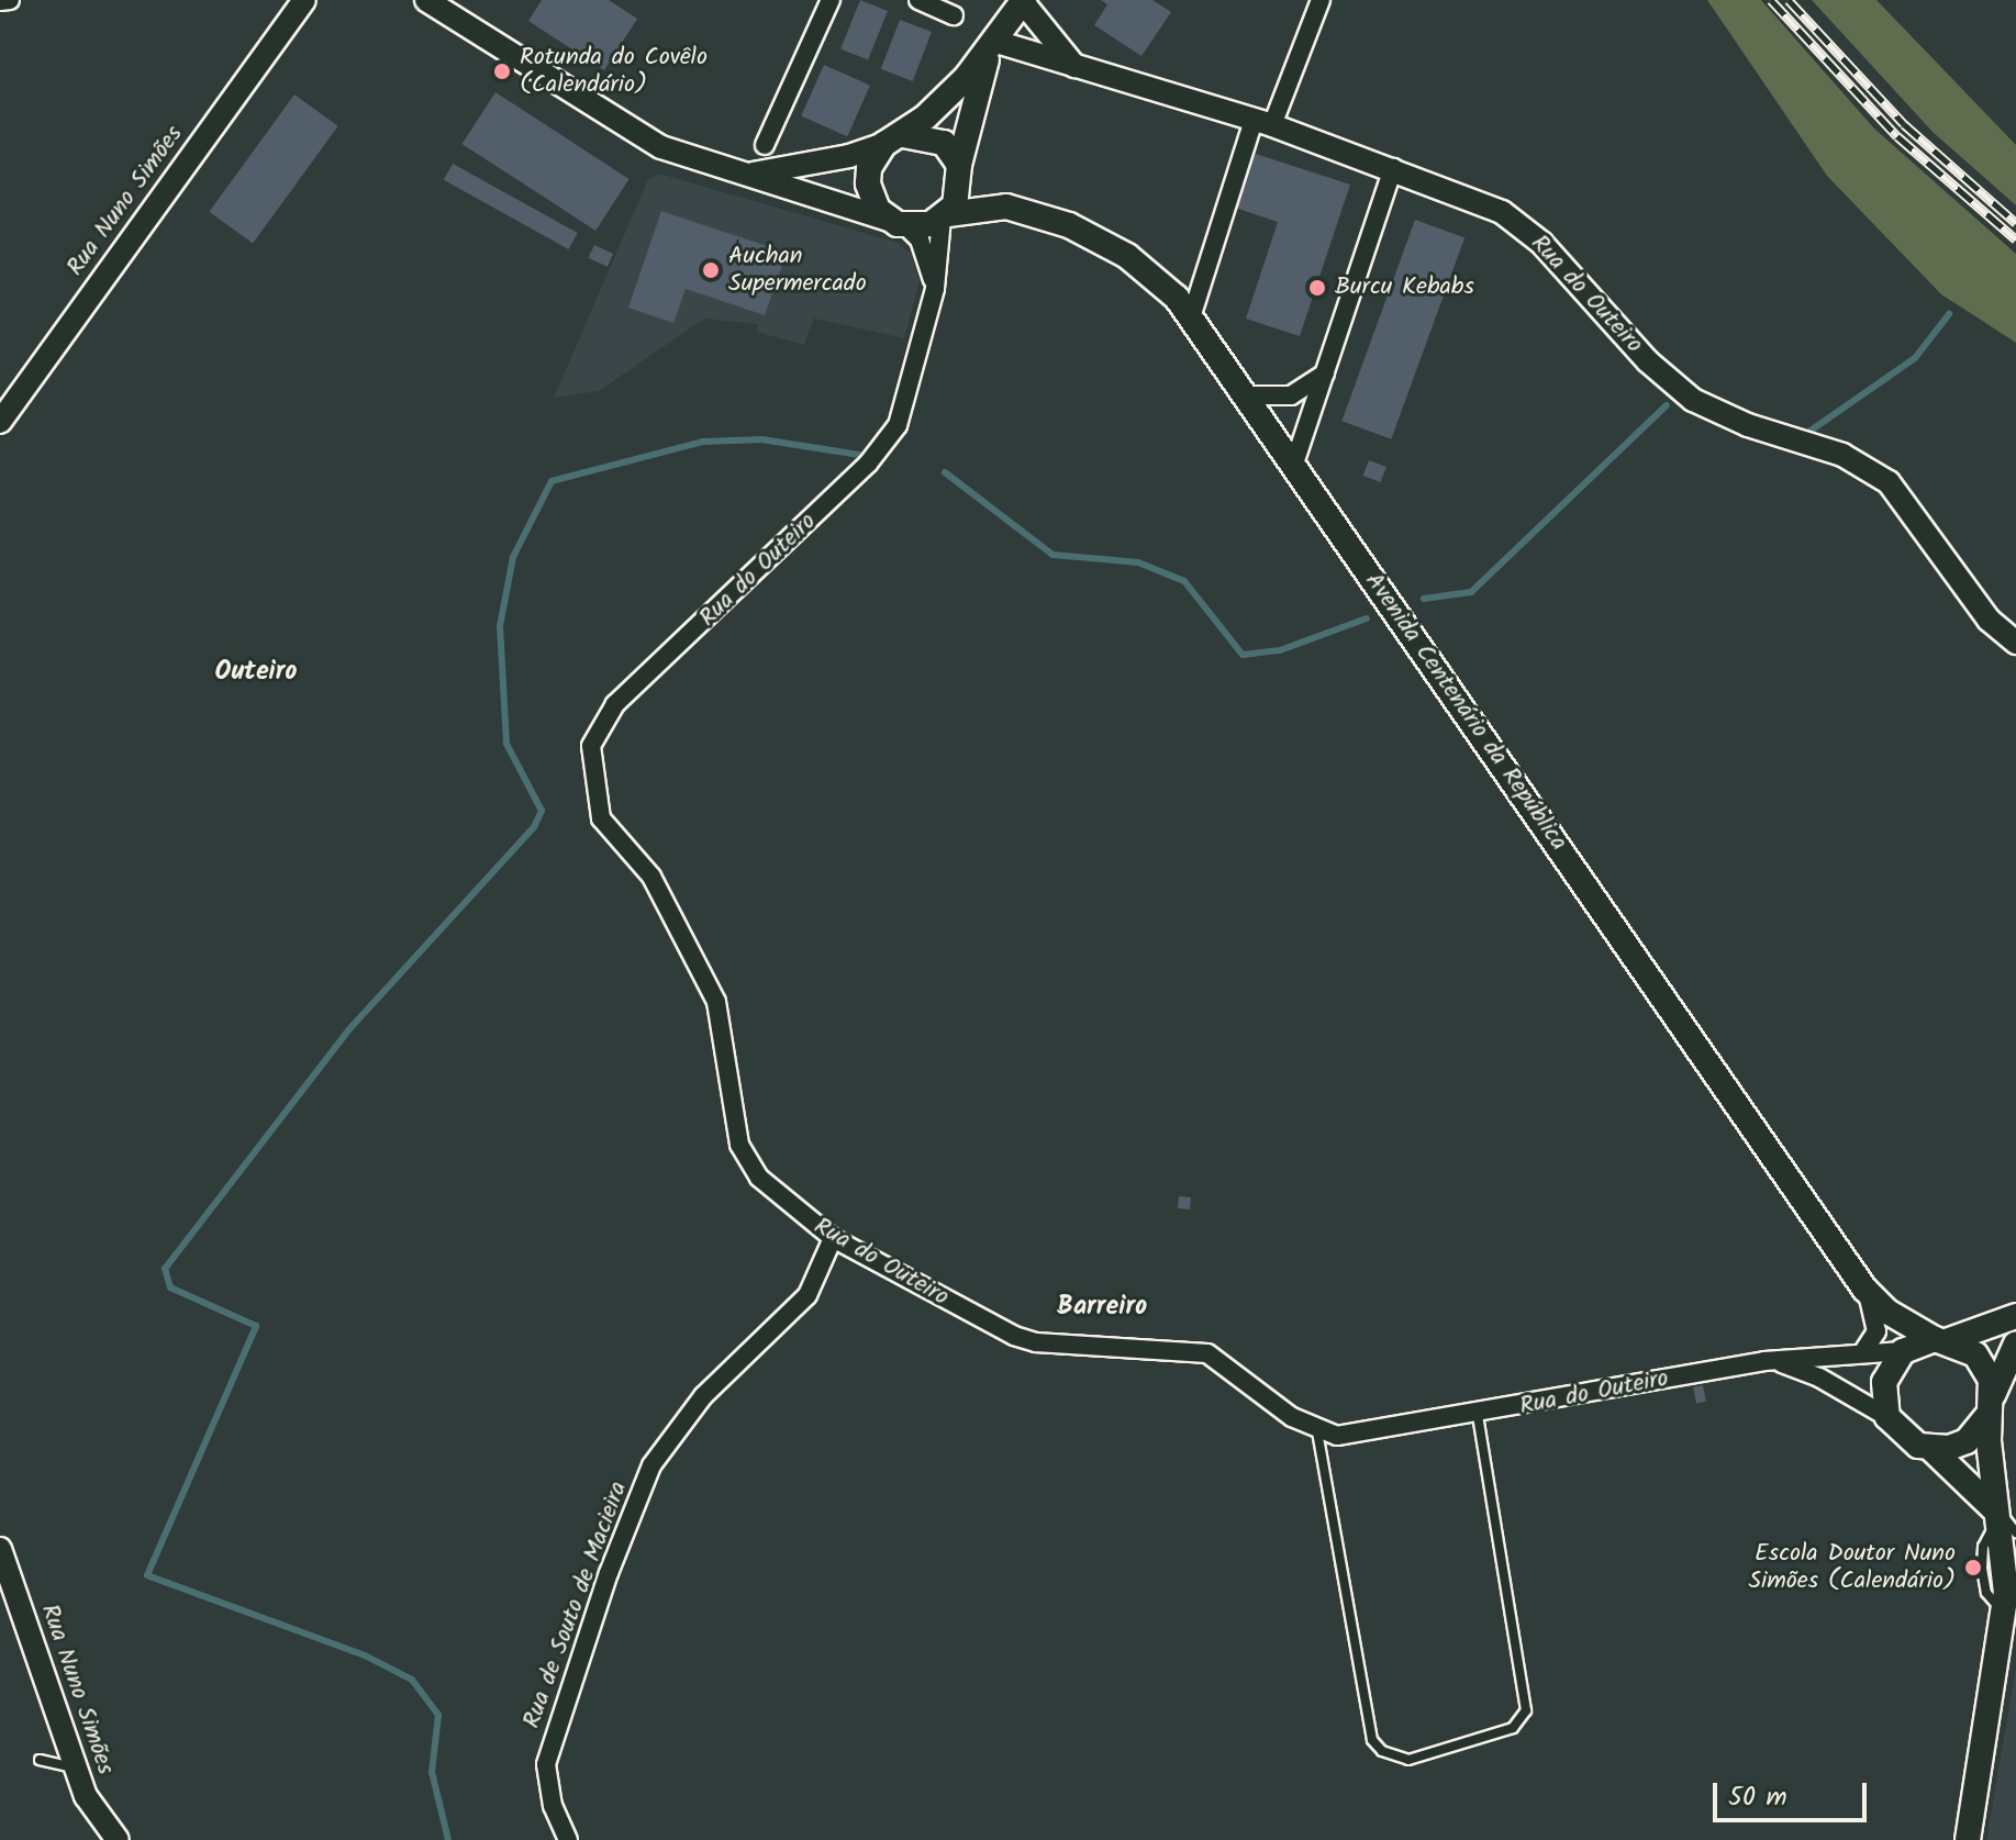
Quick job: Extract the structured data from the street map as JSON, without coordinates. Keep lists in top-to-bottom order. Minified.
{"streets":{"main road":["Rua do Outeiro","Avenida Centenário da República"],"street":["Rua Nuno Simões","Rua de Souto de Macieira"]},"crossings":[["Rua do Outeiro","Avenida Centenário da República"],["Rua do Outeiro","Rua de Souto de Macieira"]],"districts":["Outeiro","Barreiro"],"places":["Rotunda do Covêlo (Calendário)","Auchan Supermercado","Burcu Kebabs","Escola Doutor Nuno Simões (Calendário)"],"scale_bar":"50 m"}
